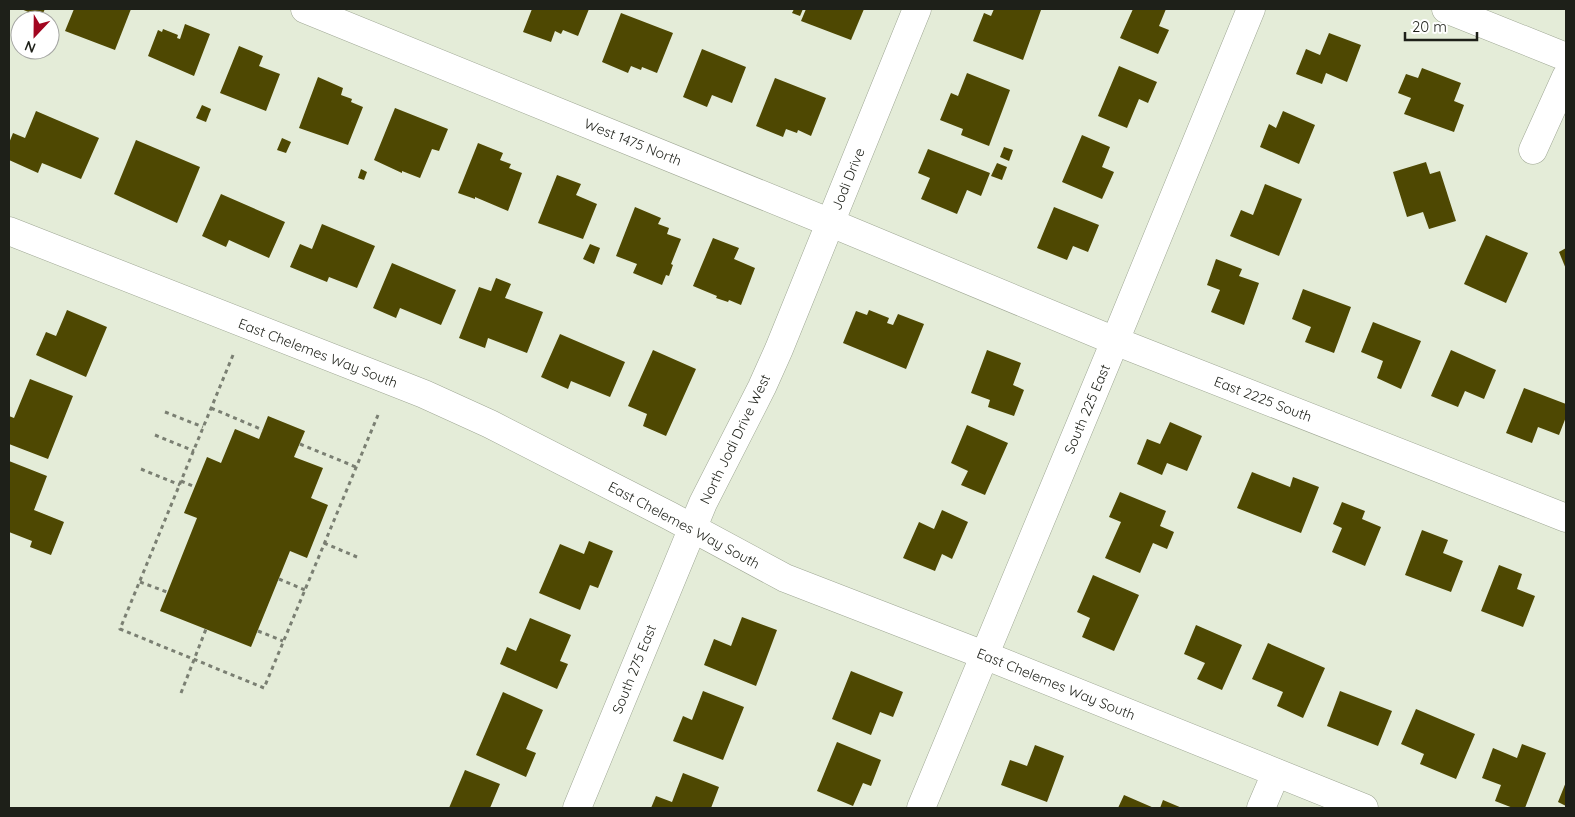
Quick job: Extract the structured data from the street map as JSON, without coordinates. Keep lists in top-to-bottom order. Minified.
{"streets":{"street":["West 1475 North","Jodi Drive","East Chelemes Way South","East 2225 South","South 225 East","North Jodi Drive West","South 275 East"]},"crossings":[["West 1475 North","Jodi Drive"],["West 1475 North","East 2225 South"],["Jodi Drive","North Jodi Drive West"],["East Chelemes Way South","South 225 East"],["East Chelemes Way South","North Jodi Drive West"],["East Chelemes Way South","South 275 East"],["East 2225 South","South 225 East"],["North Jodi Drive West","South 275 East"]],"scale_bar":"20 m","north":"bottom"}
